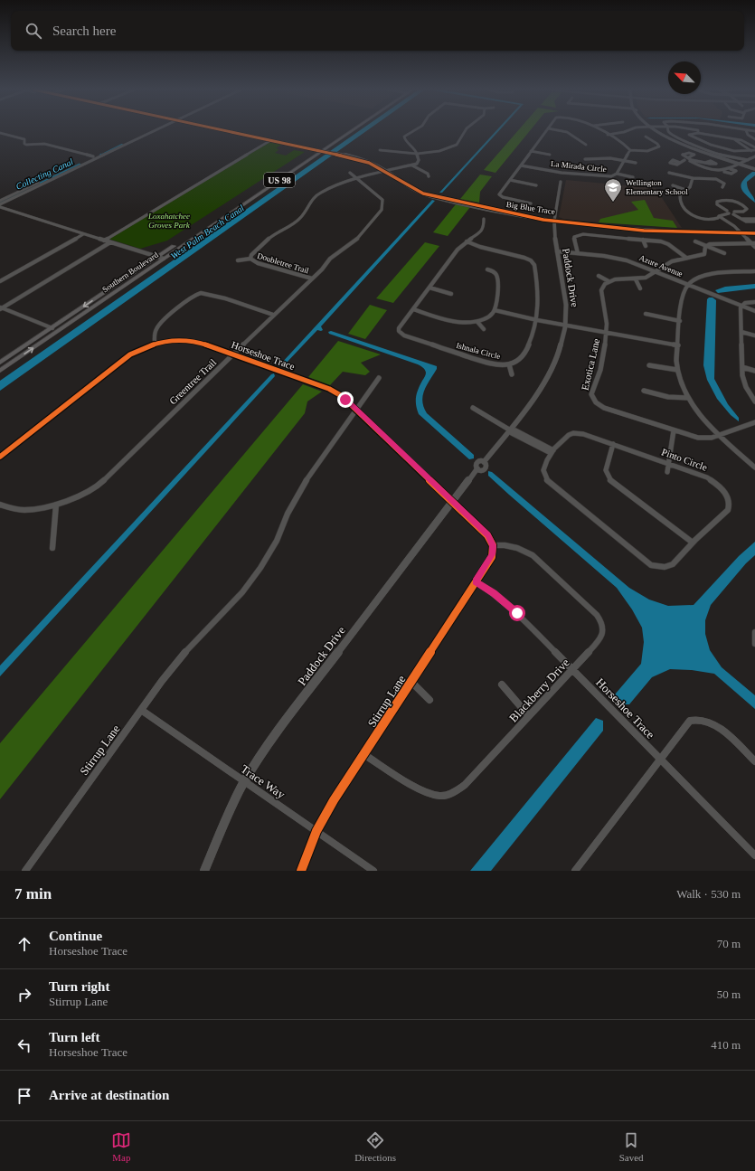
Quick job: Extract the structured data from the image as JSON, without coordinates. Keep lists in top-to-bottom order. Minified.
{"streets":{"highway":["US 98","Southern Boulevard"],"street":["La Mirada Circle","Big Blue Trace","Doubletree Trail","Azure Avenue","Paddock Drive","Ishnala Circle","Horseshoe Trace","Exotica Lane","Greentree Trail","Pinto Circle","Blackberry Drive","Stirrup Lane","Trace Way"]},"crossings":[["Big Blue Trace","Doubletree Trail"],["Big Blue Trace","Southern Boulevard"],["Big Blue Trace","Paddock Drive"],["Doubletree Trail","Greentree Trail"],["Azure Avenue","Paddock Drive"],["Paddock Drive","Horseshoe Trace"],["Paddock Drive","Trace Way"],["Horseshoe Trace","Greentree Trail"],["Horseshoe Trace","Blackberry Drive"],["Horseshoe Trace","Stirrup Lane"],["Blackberry Drive","Stirrup Lane"],["Stirrup Lane","Trace Way"]],"water":["Collecting Canal","West Palm Beach Canal"],"parks":["Loxahatchee Groves Park"],"places":{"school or university":["Wellington Elementary School"]},"north":"top left","page":{"search":"Search here","heading":["7 min","Walk · 530 m"],"list":[["Continue","Horseshoe Trace","70 m"],["Turn right","Stirrup Lane","50 m"],["Turn left","Horseshoe Trace","410 m"],"Arrive at destination"],"nav":["Map","Directions","Saved"]}}
